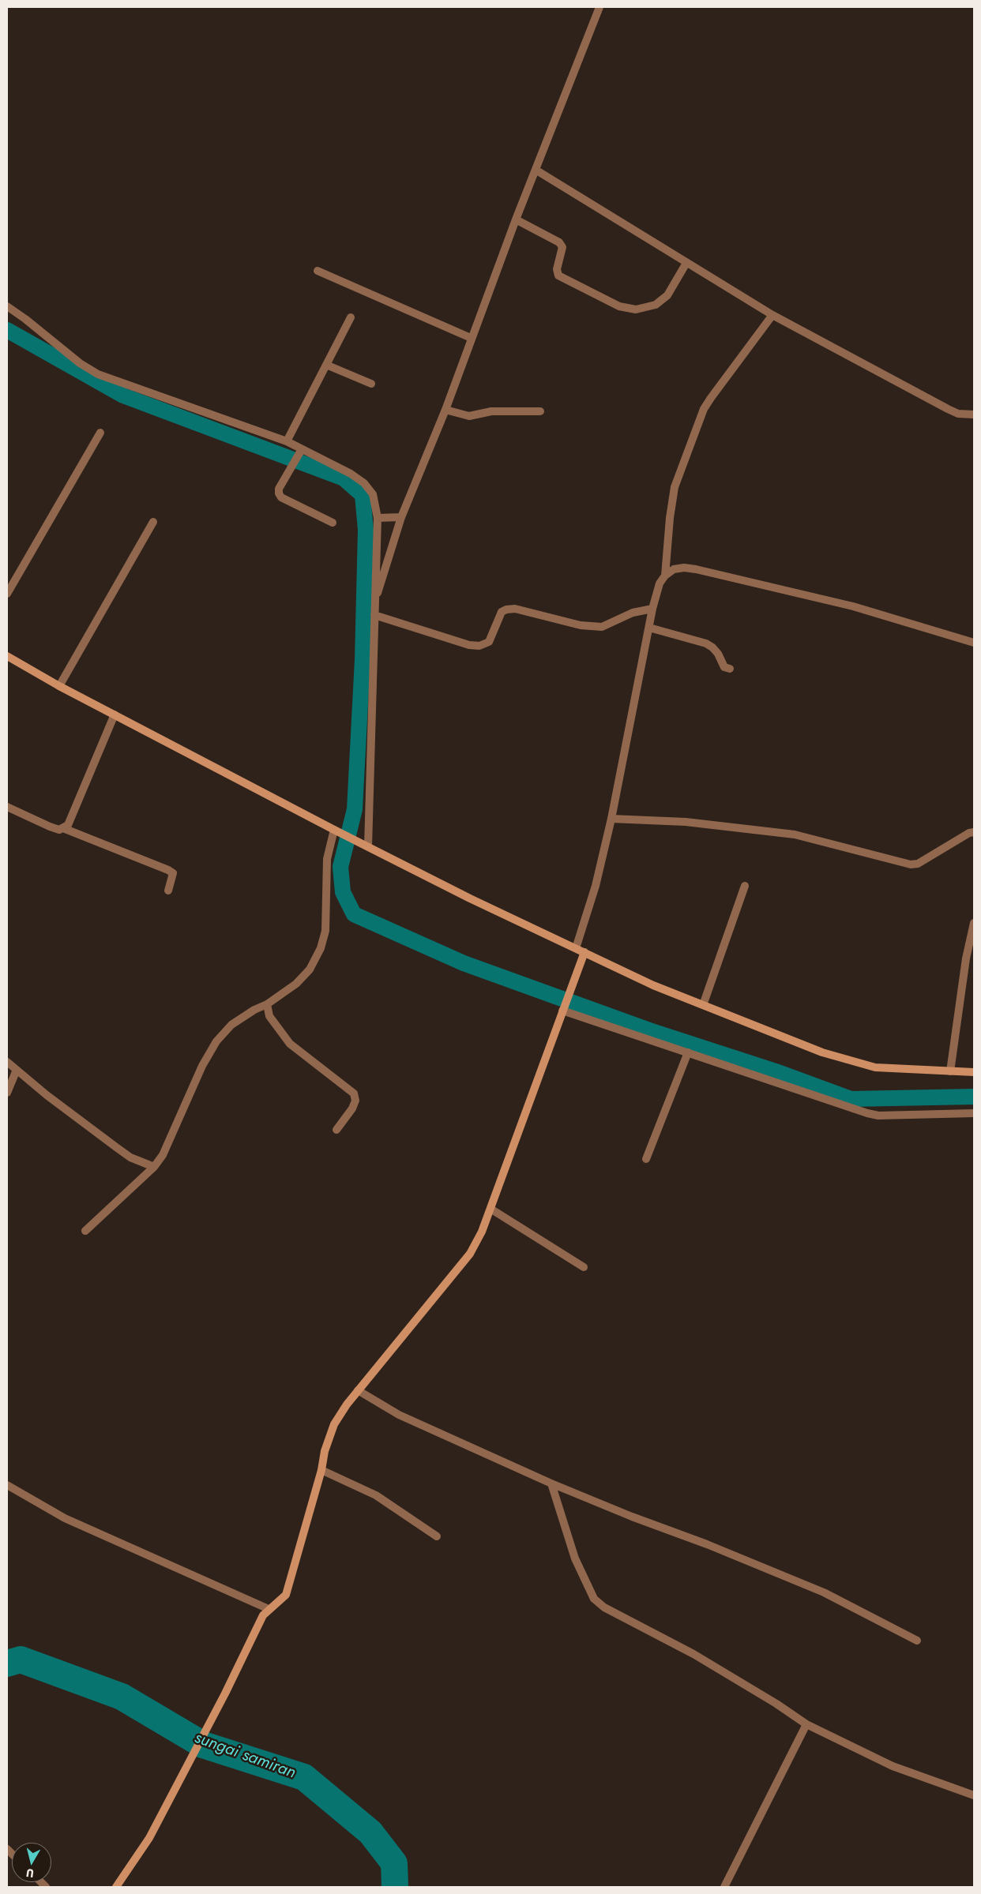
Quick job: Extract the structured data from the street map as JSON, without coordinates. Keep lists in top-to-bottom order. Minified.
{"water":["sungai samiran"],"north":"bottom"}
